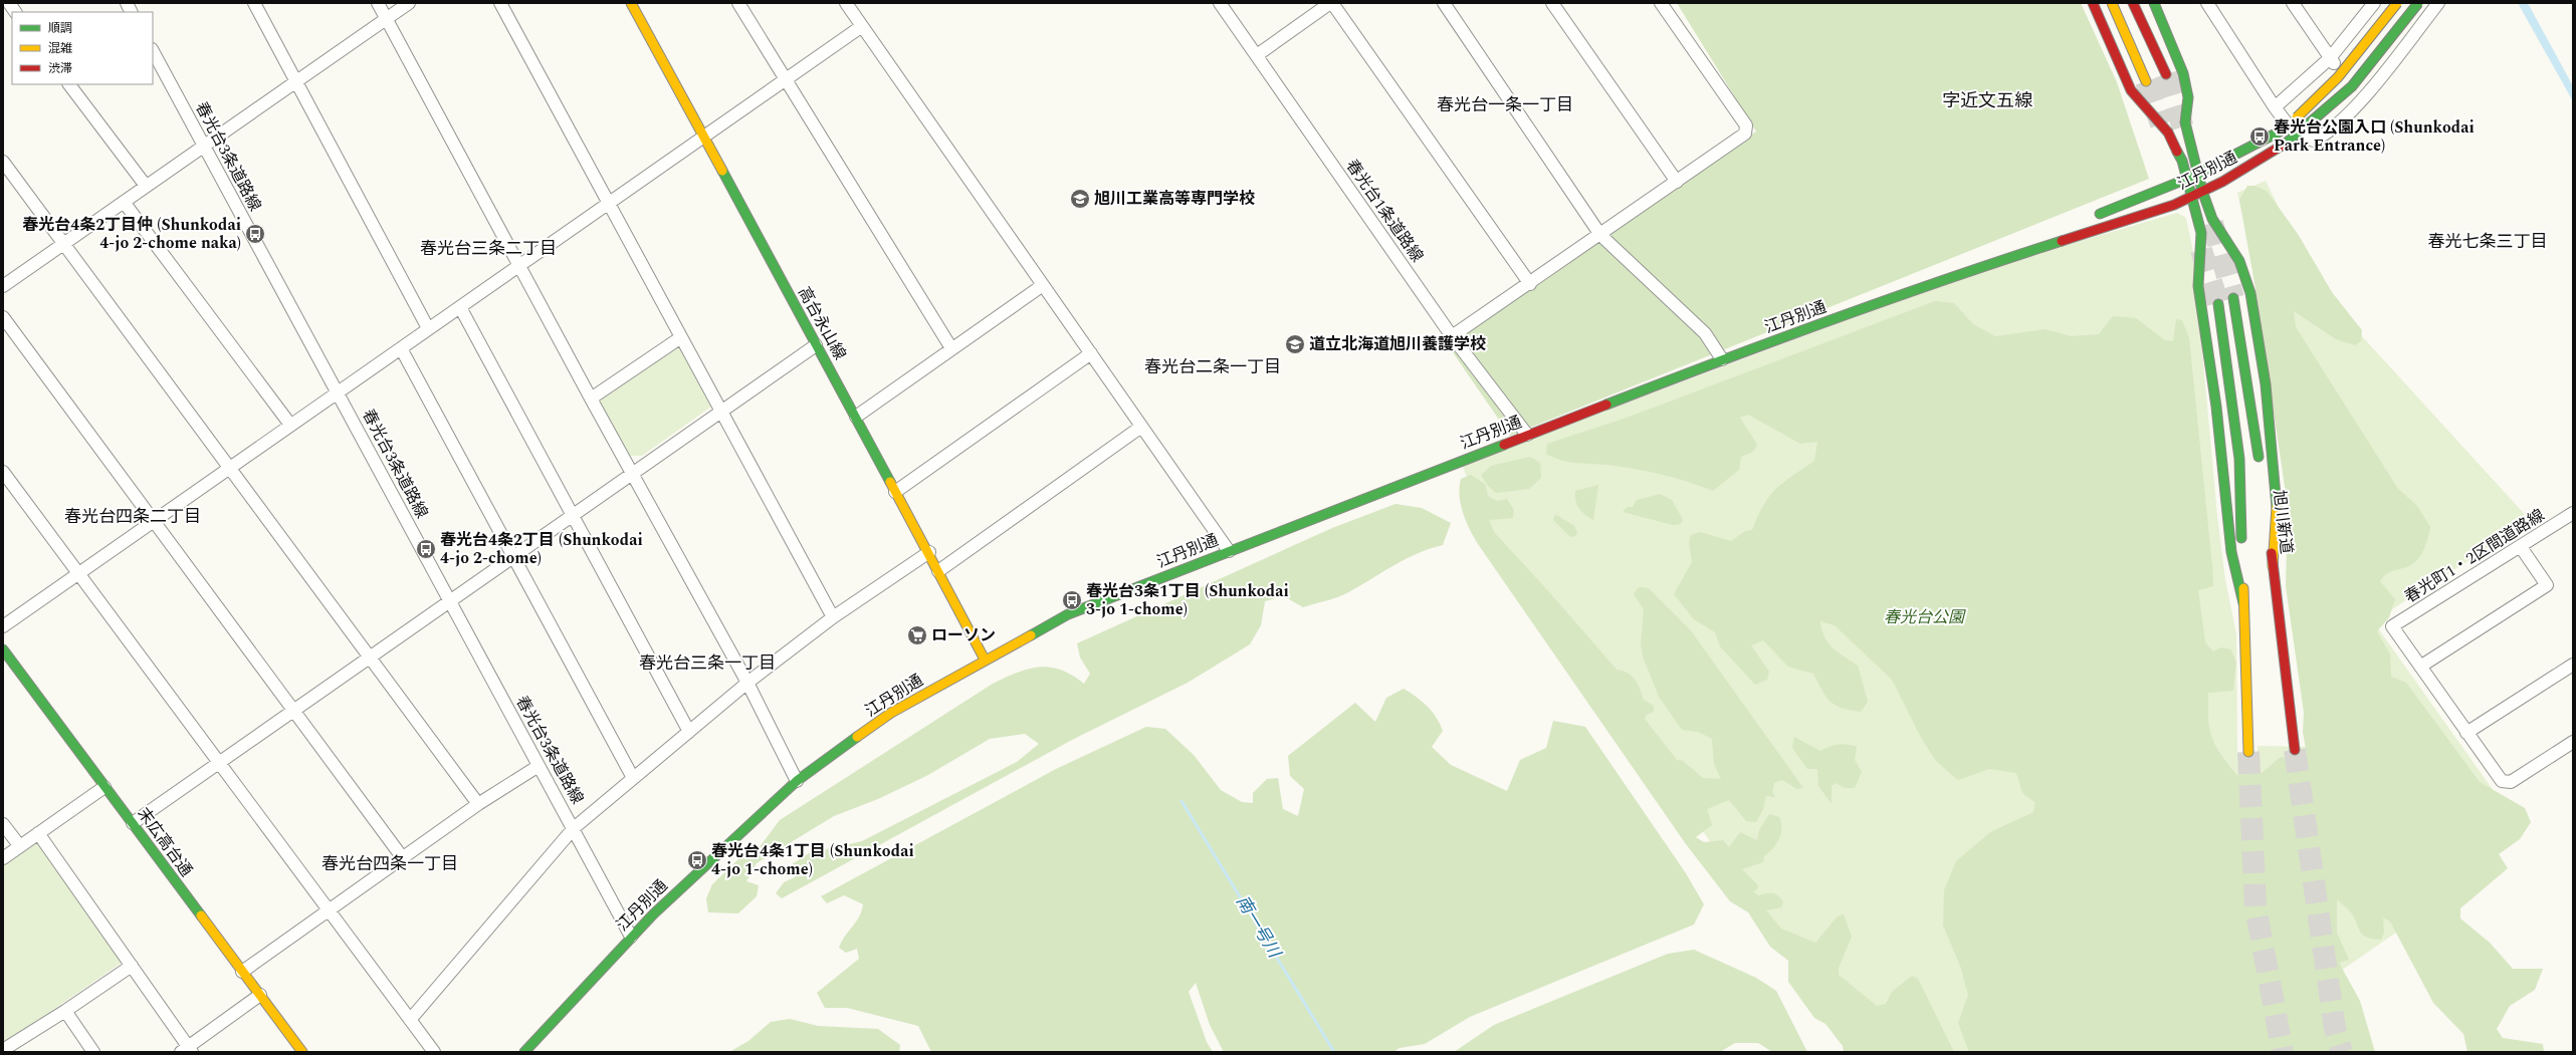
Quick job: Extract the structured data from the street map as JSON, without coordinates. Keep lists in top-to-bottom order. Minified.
{"streets":{"main road":["江丹別通","高台永山線","旭川新道","末広高台通"],"street":["春光台3条道路線","春光台1条道路線","春光町1・2区間道路線"]},"crossings":[["春光台3条道路線","江丹別通"],["江丹別通","春光台1条道路線"],["江丹別通","高台永山線"]],"districts":["字近文五線","春光台一条一丁目","春光七条三丁目","春光台三条二丁目","春光台二条一丁目","春光台四条二丁目","春光台三条一丁目","春光台四条一丁目"],"water":["南一号川"],"parks":["春光台公園"],"places":{"bus stop":["春光台公園入口 (Shunkodai Park Entrance)","春光台4条2丁目仲 (Shunkodai 4-jo 2-chome naka)","春光台4条2丁目 (Shunkodai 4-jo 2-chome)","春光台3条1丁目 (Shunkodai 3-jo 1-chome)","春光台4条1丁目 (Shunkodai 4-jo 1-chome)"],"school or university":["旭川工業高等専門学校","道立北海道旭川養護学校"],"supermarket":["ローソン"]},"legend":["順調","混雑","渋滞"]}
